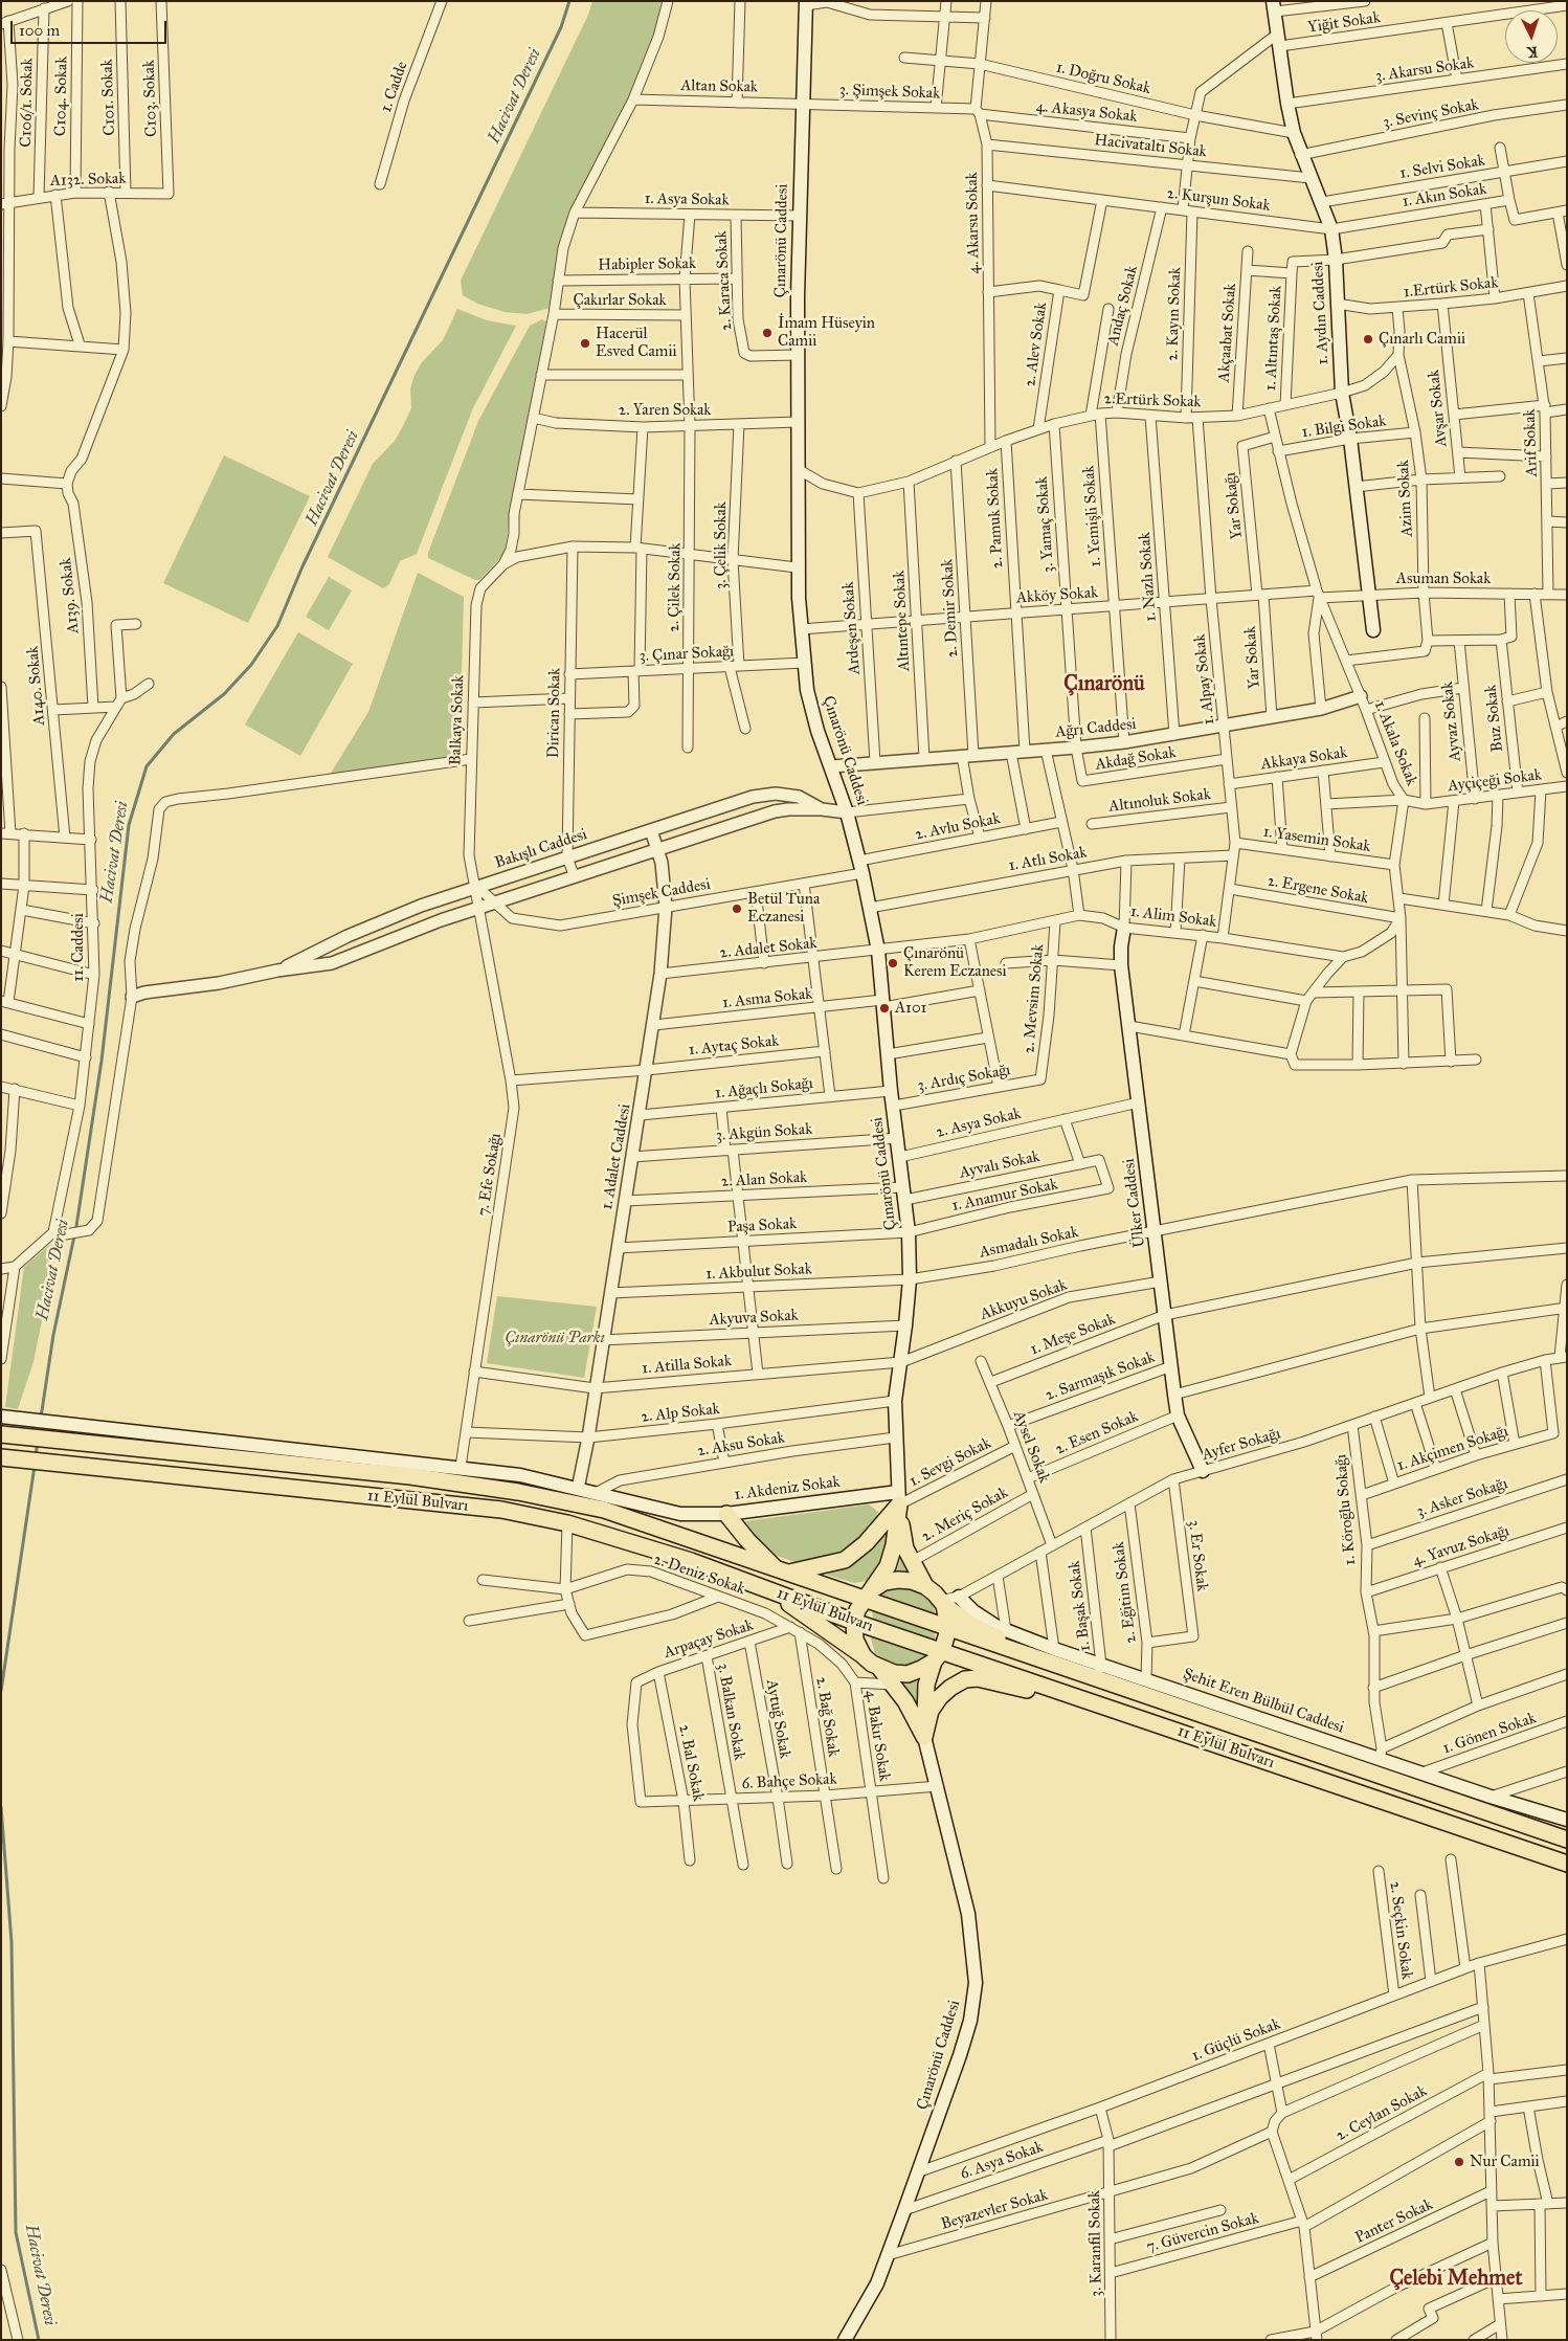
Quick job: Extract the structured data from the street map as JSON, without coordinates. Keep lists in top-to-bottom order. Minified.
{"streets":{"main road":["Çınarönü Caddesi","1. Aydın Caddesi","Ülker Caddesi","1. Akdeniz Sokak","11 Eylül Bulvarı","Şehit Eren Bülbül Caddesi"],"street":["Yiğit Sokak","3. Akarsu Sokak","1. Doğru Sokak","1. Cadde","Altan Sokak","3. Şimşek Sokak","C104. Sokak","C101. Sokak","C103. Sokak","C106/1. Sokak","4. Akasya Sokak","3. Sevinç Sokak","Hacivataltı Sokak","1. Selvi Sokak","A132. Sokak","1. Akın Sokak","1. Asya Sokak","2. Kurşun Sokak","4. Akarsu Sokak","Habipler Sokak","2. Karaca Sokak","1.Ertürk Sokak","Çakırlar Sokak","Andaç Sokak","2. Kayın Sokak","Akçaabat Sokak","1. Altıntaş Sokak","2. Alev Sokak","2.Ertürk Sokak","Avşar Sokak","2. Yaren Sokak","1. Bilgi Sokak","Arif Sokak","Azim Sokak","Yar Sokağı","1. Yemişli Sokak","2. Pamuk Sokak","3. Yamaç Sokak","3. Çelik Sokak","1. Nazlı Sokak","Asuman Sokak","2. Çilek Sokak","A139. Sokak","Akköy Sokak","2. Demir Sokak","Altıntepe Sokak","Ardeşen Sokak","3. Çınar Sokağı","Yar Sokak","1. Alpay Sokak","A140. Sokak","Dirican Sokak","Buz Sokak","Balkaya Sokak","Ayvaz Sokak","Ağrı Caddesi","1. Akala Sokak","Akdağ Sokak","Akkaya Sokak","Ayçiçeği Sokak","Altınoluk Sokak","2. Avlu Sokak","1. Yasemin Sokak","Bakışlı Caddesi","1. Atlı Sokak","2. Ergene Sokak","Şimşek Caddesi","1. Alim Sokak","11. Caddesi","2. Adalet Sokak","1. Asma Sokak","2. Mevsim Sokak","1. Aytaç Sokak","3. Ardıç Sokağı","1. Ağaçlı Sokağı","2. Asya Sokak","3. Akgün Sokak","1. Adalet Caddesi","Ayvalı Sokak","7. Efe Sokağı","2. Alan Sokak","1. Anamur Sokak","Paşa Sokak","Asmadalı Sokak","1. Akbulut Sokak","Akkuyu Sokak","Akyuva Sokak","1. Meşe Sokak","1. Atilla Sokak","2. Sarmaşık Sokak","2. Alp Sokak","2. Esen Sokak","2. Aksu Sokak","Ayfer Sokağı","Aysel Sokak","1. Akçimen Sokağı","1. Sevgi Sokak","3. Asker Sokağı","1. Köroğlu Sokağı","2. Meriç Sokak","4. Yavuz Sokağı","3. Er Sokak","2. Deniz Sokak","2. Eğitim Sokak","1. Başak Sokak","Arpaçay Sokak","3. Balkan Sokak","2. Bağ Sokak","Aytuğ Sokak","1. Gönen Sokak","4. Bakır Sokak","2. Bal Sokak","6. Bahçe Sokak","2. Seçkin Sokak","1. Güçlü Sokak","2. Ceylan Sokak","6. Asya Sokak","Beyazevler Sokak","Panter Sokak","7. Güvercin Sokak","3. Karanfil Sokak"]},"crossings":[["Yiğit Sokak","1. Aydın Caddesi"],["Yiğit Sokak","2. Kayın Sokak"],["3. Akarsu Sokak","1. Aydın Caddesi"],["1. Doğru Sokak","4. Akarsu Sokak"],["1. Doğru Sokak","1. Aydın Caddesi"],["1. Doğru Sokak","2. Kayın Sokak"],["Altan Sokak","3. Şimşek Sokak"],["Altan Sokak","Çınarönü Caddesi"],["3. Şimşek Sokak","4. Akasya Sokak"],["3. Şimşek Sokak","4. Akarsu Sokak"],["3. Şimşek Sokak","Çınarönü Caddesi"],["C104. Sokak","A132. Sokak"],["C101. Sokak","A132. Sokak"],["C103. Sokak","A132. Sokak"],["C106/1. Sokak","A132. Sokak"],["4. Akasya Sokak","4. Akarsu Sokak"],["4. Akasya Sokak","2. Kayın Sokak"],["3. Sevinç Sokak","1. Aydın Caddesi"],["Hacivataltı Sokak","4. Akarsu Sokak"],["Hacivataltı Sokak","1. Aydın Caddesi"],["Hacivataltı Sokak","2. Kayın Sokak"],["1. Selvi Sokak","1. Akın Sokak"],["1. Selvi Sokak","1. Aydın Caddesi"],["1. Akın Sokak","2. Kurşun Sokak"],["1. Akın Sokak","1. Aydın Caddesi"],["1. Asya Sokak","Çınarönü Caddesi"],["1. Asya Sokak","2. Karaca Sokak"],["1. Asya Sokak","2. Çilek Sokak"],["2. Kurşun Sokak","4. Akarsu Sokak"],["2. Kurşun Sokak","Andaç Sokak"],["2. Kurşun Sokak","1. Aydın Caddesi"],["2. Kurşun Sokak","2. Kayın Sokak"],["2. Kurşun Sokak","2. Alev Sokak"],["4. Akarsu Sokak","2.Ertürk Sokak"],["Çınarönü Caddesi","2. Karaca Sokak"],["Çınarönü Caddesi","2.Ertürk Sokak"],["Çınarönü Caddesi","2. Yaren Sokak"],["Çınarönü Caddesi","Akköy Sokak"],["Çınarönü Caddesi","3. Çınar Sokağı"],["Çınarönü Caddesi","Ağrı Caddesi"],["Çınarönü Caddesi","2. Avlu Sokak"],["Çınarönü Caddesi","Bakışlı Caddesi"],["Çınarönü Caddesi","1. Atlı Sokak"],["Çınarönü Caddesi","Şimşek Caddesi"],["Çınarönü Caddesi","1. Alim Sokak"],["Çınarönü Caddesi","2. Adalet Sokak"],["Çınarönü Caddesi","1. Asma Sokak"],["Çınarönü Caddesi","3. Ardıç Sokağı"],["Çınarönü Caddesi","1. Ağaçlı Sokağı"],["Çınarönü Caddesi","2. Asya Sokak"],["Çınarönü Caddesi","3. Akgün Sokak"],["Çınarönü Caddesi","Ayvalı Sokak"],["Çınarönü Caddesi","2. Alan Sokak"],["Çınarönü Caddesi","1. Anamur Sokak"],["Çınarönü Caddesi","Paşa Sokak"],["Çınarönü Caddesi","Asmadalı Sokak"],["Çınarönü Caddesi","1. Akbulut Sokak"],["Çınarönü Caddesi","Akkuyu Sokak"],["Çınarönü Caddesi","Akyuva Sokak"],["Çınarönü Caddesi","1. Atilla Sokak"],["Çınarönü Caddesi","2. Alp Sokak"],["Çınarönü Caddesi","2. Aksu Sokak"],["Çınarönü Caddesi","1. Sevgi Sokak"],["Çınarönü Caddesi","1. Akdeniz Sokak"],["Çınarönü Caddesi","6. Bahçe Sokak"],["Çınarönü Caddesi","1. Güçlü Sokak"],["Çınarönü Caddesi","6. Asya Sokak"],["Çınarönü Caddesi","Beyazevler Sokak"],["Habipler Sokak","2. Karaca Sokak"],["Habipler Sokak","2. Çilek Sokak"],["1.Ertürk Sokak","1. Aydın Caddesi"],["1.Ertürk Sokak","Avşar Sokak"],["1.Ertürk Sokak","Arif Sokak"],["Çakırlar Sokak","2. Çilek Sokak"],["Andaç Sokak","2.Ertürk Sokak"],["1. Aydın Caddesi","2. Kayın Sokak"],["1. Aydın Caddesi","2.Ertürk Sokak"],["1. Aydın Caddesi","1. Bilgi Sokak"],["1. Aydın Caddesi","Asuman Sokak"],["2. Kayın Sokak","2.Ertürk Sokak"],["Akçaabat Sokak","2.Ertürk Sokak"],["1. Altıntaş Sokak","2.Ertürk Sokak"],["2. Alev Sokak","2.Ertürk Sokak"],["2.Ertürk Sokak","Azim Sokak"],["2.Ertürk Sokak","1. Yemişli Sokak"],["2.Ertürk Sokak","2. Pamuk Sokak"],["2.Ertürk Sokak","3. Yamaç Sokak"],["2.Ertürk Sokak","1. Nazlı Sokak"],["2.Ertürk Sokak","2. Demir Sokak"],["2.Ertürk Sokak","Altıntepe Sokak"],["2.Ertürk Sokak","Ardeşen Sokak"],["2.Ertürk Sokak","1. Alpay Sokak"],["2.Ertürk Sokak","1. Akala Sokak"],["2. Yaren Sokak","3. Çelik Sokak"],["2. Yaren Sokak","2. Çilek Sokak"],["1. Bilgi Sokak","Azim Sokak"],["1. Bilgi Sokak","1. Akala Sokak"],["Arif Sokak","Asuman Sokak"],["Azim Sokak","Asuman Sokak"],["Yar Sokağı","Akköy Sokak"],["Yar Sokağı","Yar Sokak"],["Yar Sokağı","1. Akala Sokak"],["1. Yemişli Sokak","Akköy Sokak"],["1. Yemişli Sokak","Ağrı Caddesi"],["2. Pamuk Sokak","Akköy Sokak"],["2. Pamuk Sokak","Ağrı Caddesi"],["3. Yamaç Sokak","Akköy Sokak"],["3. Yamaç Sokak","Ağrı Caddesi"],["3. Yamaç Sokak","Akdağ Sokak"],["3. Çelik Sokak","3. Çınar Sokağı"],["1. Nazlı Sokak","Akköy Sokak"],["1. Nazlı Sokak","Ağrı Caddesi"],["Asuman Sokak","Akköy Sokak"],["Asuman Sokak","1. Akala Sokak"],["2. Çilek Sokak","3. Çınar Sokağı"],["Akköy Sokak","2. Demir Sokak"],["Akköy Sokak","Altıntepe Sokak"],["Akköy Sokak","Ardeşen Sokak"],["Akköy Sokak","Yar Sokak"],["Akköy Sokak","1. Alpay Sokak"],["Akköy Sokak","1. Akala Sokak"],["2. Demir Sokak","Ağrı Caddesi"],["2. Demir Sokak","2. Avlu Sokak"],["Altıntepe Sokak","Ağrı Caddesi"],["Ardeşen Sokak","Ağrı Caddesi"],["3. Çınar Sokağı","Dirican Sokak"],["Yar Sokak","Ağrı Caddesi"],["1. Alpay Sokak","Ağrı Caddesi"],["1. Alpay Sokak","Akdağ Sokak"],["1. Alpay Sokak","Akkaya Sokak"],["1. Alpay Sokak","Altınoluk Sokak"],["1. Alpay Sokak","1. Yasemin Sokak"],["1. Alpay Sokak","1. Atlı Sokak"],["1. Alpay Sokak","2. Ergene Sokak"],["1. Alpay Sokak","1. Alim Sokak"],["Dirican Sokak","Bakışlı Caddesi"],["Buz Sokak","Ayçiçeği Sokak"],["Balkaya Sokak","Bakışlı Caddesi"],["Balkaya Sokak","Şimşek Caddesi"],["Balkaya Sokak","7. Efe Sokağı"],["Ayvaz Sokak","Ayçiçeği Sokak"],["Ağrı Caddesi","1. Akala Sokak"],["Ağrı Caddesi","Akdağ Sokak"],["1. Akala Sokak","Akkaya Sokak"],["1. Akala Sokak","Ayçiçeği Sokak"],["1. Akala Sokak","1. Yasemin Sokak"],["1. Akala Sokak","2. Ergene Sokak"],["2. Avlu Sokak","Şimşek Caddesi"],["Bakışlı Caddesi","Şimşek Caddesi"],["Bakışlı Caddesi","1. Adalet Caddesi"],["Bakışlı Caddesi","7. Efe Sokağı"],["Şimşek Caddesi","1. Adalet Caddesi"],["Şimşek Caddesi","7. Efe Sokağı"],["1. Alim Sokak","2. Adalet Sokak"],["1. Alim Sokak","2. Mevsim Sokak"],["1. Alim Sokak","Ülker Caddesi"],["2. Adalet Sokak","1. Adalet Caddesi"],["1. Asma Sokak","1. Adalet Caddesi"],["2. Mevsim Sokak","3. Ardıç Sokağı"],["1. Aytaç Sokak","1. Adalet Caddesi"],["1. Aytaç Sokak","7. Efe Sokağı"],["1. Ağaçlı Sokağı","1. Adalet Caddesi"],["2. Asya Sokak","Ülker Caddesi"],["3. Akgün Sokak","1. Adalet Caddesi"],["1. Adalet Caddesi","2. Alan Sokak"],["1. Adalet Caddesi","Paşa Sokak"],["1. Adalet Caddesi","1. Akbulut Sokak"],["1. Adalet Caddesi","Akyuva Sokak"],["1. Adalet Caddesi","1. Atilla Sokak"],["1. Adalet Caddesi","2. Alp Sokak"],["1. Adalet Caddesi","1. Akdeniz Sokak"],["Ayvalı Sokak","2. Alan Sokak"],["Ayvalı Sokak","1. Anamur Sokak"],["7. Efe Sokağı","1. Atilla Sokak"],["7. Efe Sokağı","2. Alp Sokak"],["7. Efe Sokağı","1. Akdeniz Sokak"],["1. Anamur Sokak","Paşa Sokak"],["Ülker Caddesi","Asmadalı Sokak"],["Ülker Caddesi","Akkuyu Sokak"],["Ülker Caddesi","1. Meşe Sokak"],["Ülker Caddesi","2. Sarmaşık Sokak"],["Ülker Caddesi","2. Esen Sokak"],["Ülker Caddesi","Ayfer Sokağı"],["Asmadalı Sokak","1. Akbulut Sokak"],["Akkuyu Sokak","1. Atilla Sokak"],["1. Meşe Sokak","Aysel Sokak"],["2. Sarmaşık Sokak","Aysel Sokak"],["2. Esen Sokak","Aysel Sokak"],["2. Aksu Sokak","1. Akdeniz Sokak"],["Ayfer Sokağı","Aysel Sokak"],["Ayfer Sokağı","1. Akçimen Sokağı"],["Ayfer Sokağı","1. Köroğlu Sokağı"],["Ayfer Sokağı","3. Er Sokak"],["Ayfer Sokağı","2. Eğitim Sokak"],["Ayfer Sokağı","1. Başak Sokak"],["Ayfer Sokağı","Şehit Eren Bülbül Caddesi"],["Aysel Sokak","1. Sevgi Sokak"],["Aysel Sokak","2. Meriç Sokak"],["1. Akçimen Sokağı","1. Köroğlu Sokağı"],["1. Sevgi Sokak","1. Akdeniz Sokak"],["3. Asker Sokağı","1. Köroğlu Sokağı"],["11 Eylül Bulvarı","1. Başak Sokak"],["11 Eylül Bulvarı","Şehit Eren Bülbül Caddesi"],["1. Köroğlu Sokağı","4. Yavuz Sokağı"],["1. Köroğlu Sokağı","Şehit Eren Bülbül Caddesi"],["3. Er Sokak","2. Eğitim Sokak"],["2. Deniz Sokak","Arpaçay Sokak"],["2. Deniz Sokak","2. Bağ Sokak"],["2. Deniz Sokak","4. Bakır Sokak"],["2. Eğitim Sokak","Şehit Eren Bülbül Caddesi"],["1. Başak Sokak","Şehit Eren Bülbül Caddesi"],["Arpaçay Sokak","3. Balkan Sokak"],["Arpaçay Sokak","2. Bağ Sokak"],["Arpaçay Sokak","Aytuğ Sokak"],["Arpaçay Sokak","4. Bakır Sokak"],["Arpaçay Sokak","2. Bal Sokak"],["Arpaçay Sokak","6. Bahçe Sokak"],["Şehit Eren Bülbül Caddesi","1. Gönen Sokak"],["3. Balkan Sokak","6. Bahçe Sokak"],["2. Bağ Sokak","4. Bakır Sokak"],["2. Bağ Sokak","6. Bahçe Sokak"],["Aytuğ Sokak","6. Bahçe Sokak"],["4. Bakır Sokak","6. Bahçe Sokak"],["2. Bal Sokak","6. Bahçe Sokak"],["2. Seçkin Sokak","1. Güçlü Sokak"],["1. Güçlü Sokak","3. Karanfil Sokak"],["6. Asya Sokak","3. Karanfil Sokak"],["Beyazevler Sokak","3. Karanfil Sokak"],["7. Güvercin Sokak","3. Karanfil Sokak"]],"districts":["Çınarönü","Çelebi Mehmet"],"water":["Hacivat Deresi"],"parks":["Çınarönü Parkı"],"places":["İmam Hüseyin Camii","Çınarlı Camii","Hacerül Esved Camii","Betül Tuna Eczanesi","Çınarönü Kerem Eczanesi","A101","Nur Camii"],"scale_bar":"100 m","north":"bottom"}
